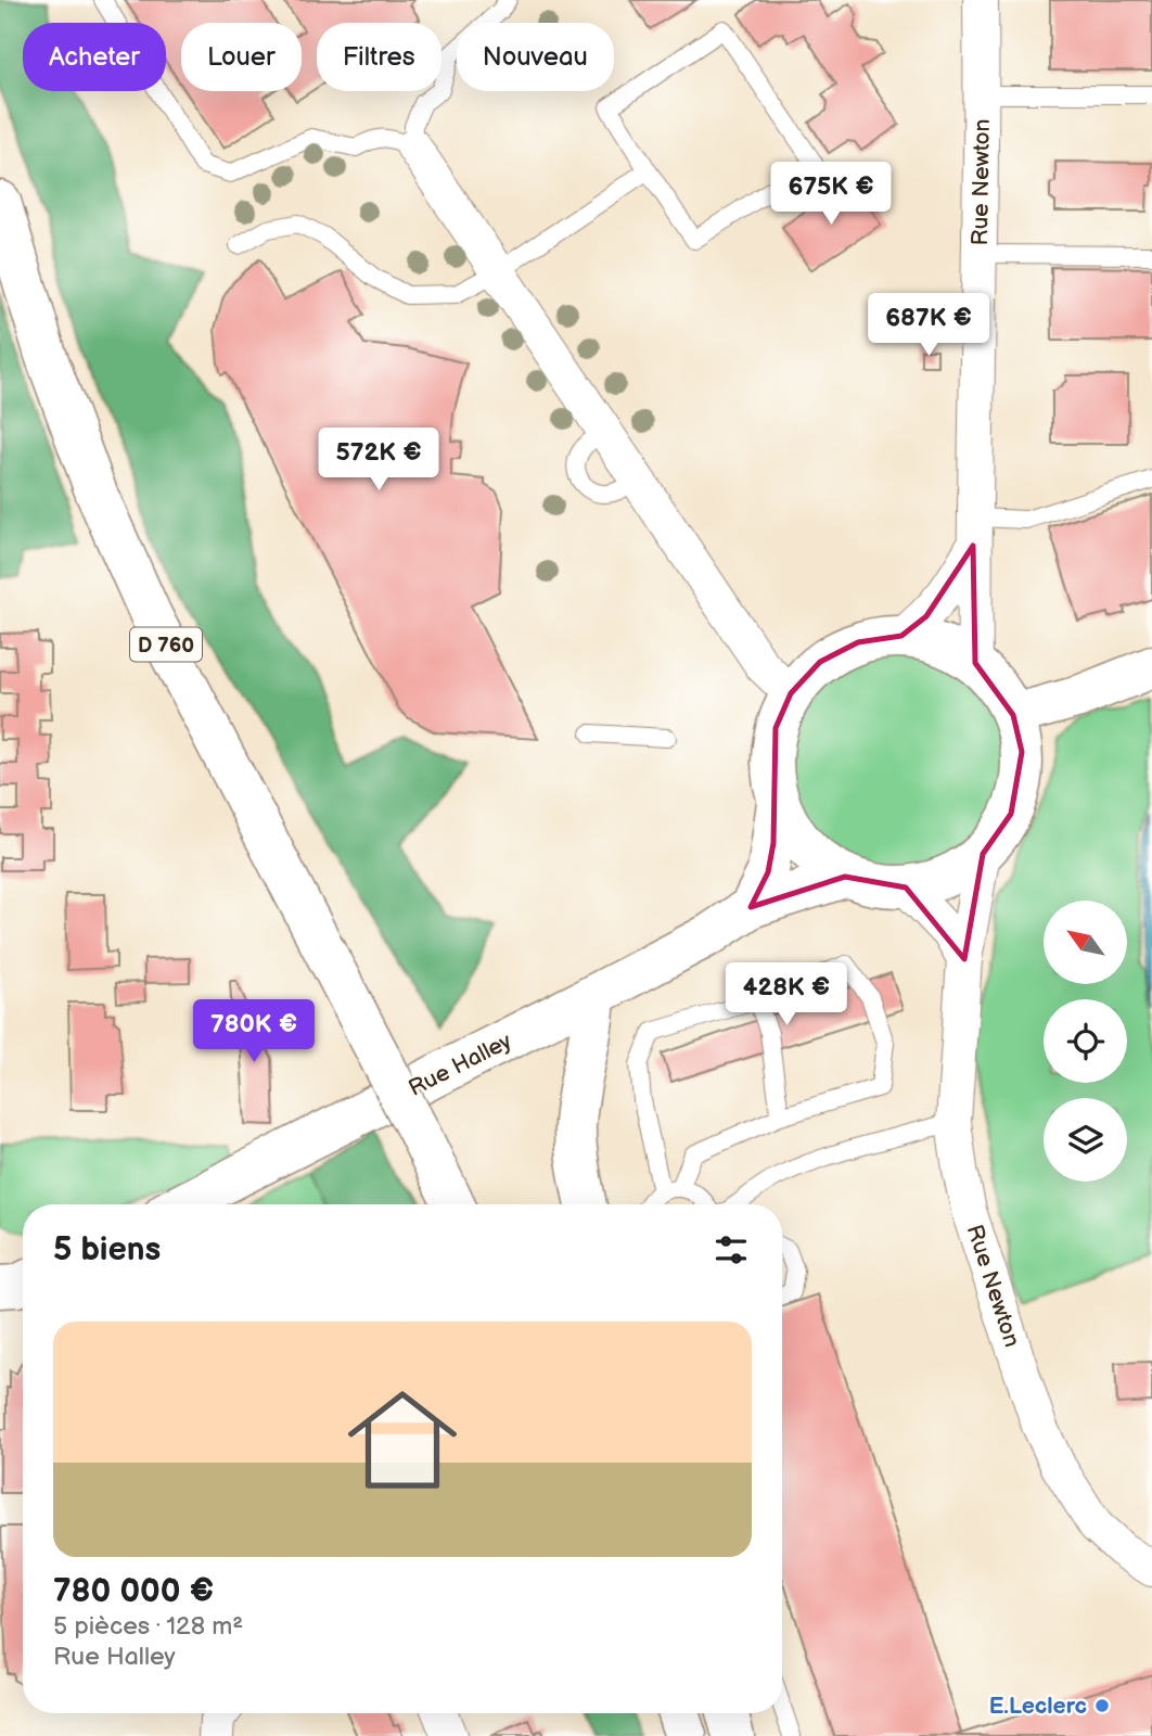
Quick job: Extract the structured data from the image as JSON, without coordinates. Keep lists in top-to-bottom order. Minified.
{"streets":{"street":["Rue Newton","D 760","Rue Halley"]},"crossings":[["Rue Newton","Rue Halley"]],"places":["E.Leclerc"],"north":"top left","page":{"chip":["Acheter","Louer","Filtres","Nouveau"],"price":["675K €","687K €","572K €","428K €","780K €"],"heading":"5 biens","list":[{"name":"780 000 €","note":"5 pièces · 128 m² · Rue Halley"}]}}
